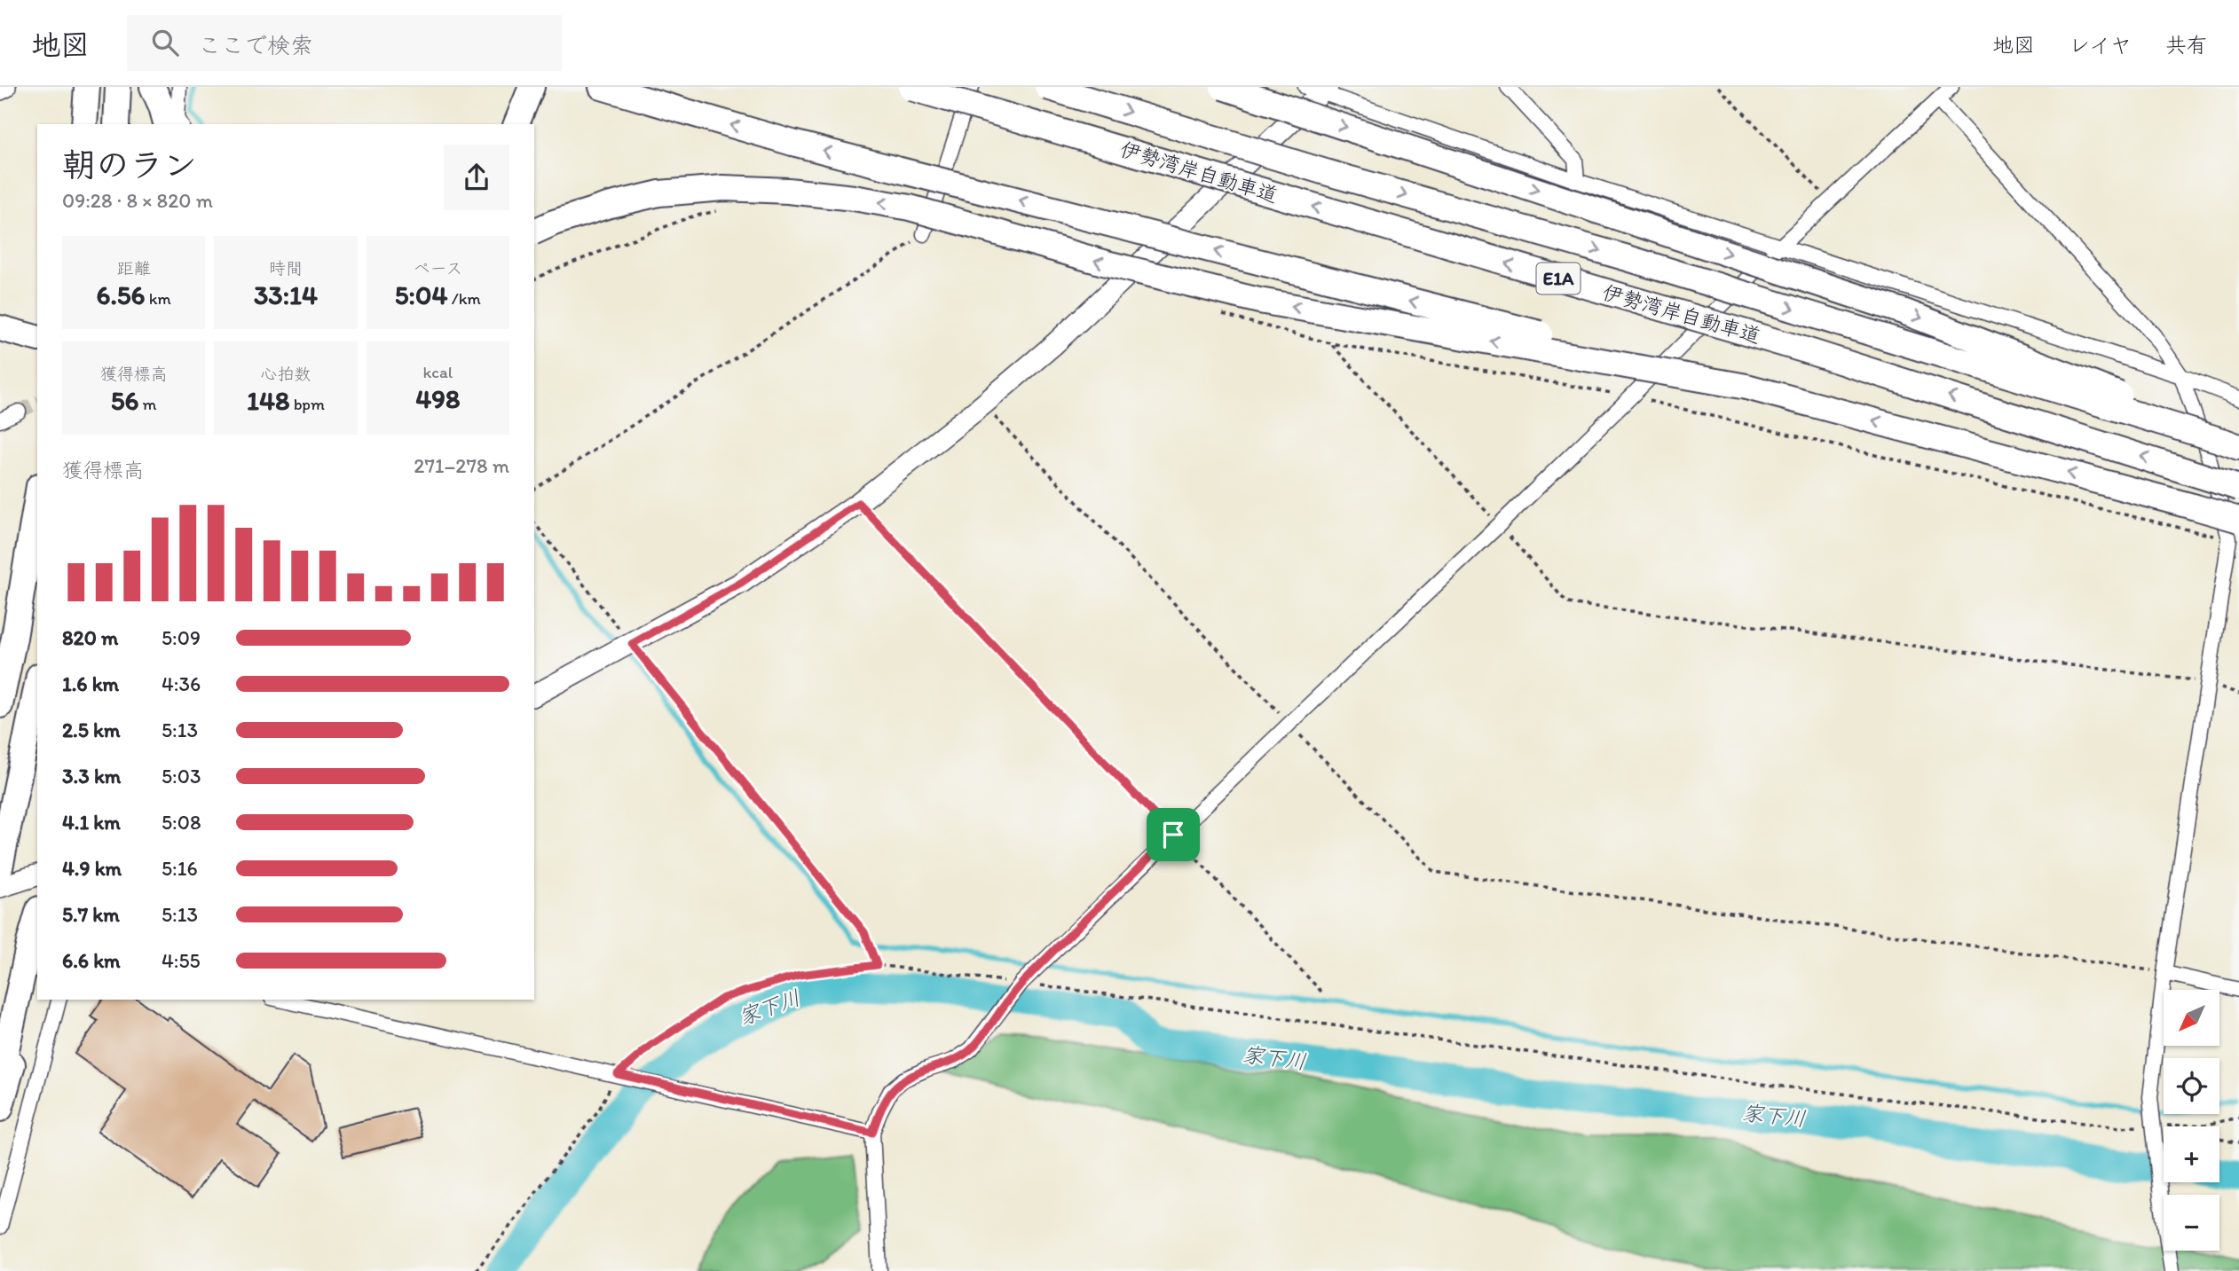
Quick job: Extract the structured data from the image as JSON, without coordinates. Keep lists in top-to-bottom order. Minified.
{"streets":{"highway":["伊勢湾岸自動車道","E1A"]},"water":["家下川"],"north":"bottom left","page":{"header":"地図","search":"ここで検索","nav":["地図","レイヤ","共有"],"heading":["朝のラン","09:28 · 8 × 820 m"],"stats":[["距離","6.56 km"],["時間","33:14"],["ペース","5:04 /km"],["獲得標高","56 m"],["心拍数","148 bpm"],["kcal","498"]],"chart":["獲得標高","271–278 m"],"list":[{"name":"820 m","note":"5:09"},{"name":"1.6 km","note":"4:36"},{"name":"2.5 km","note":"5:13"},{"name":"3.3 km","note":"5:03"},{"name":"4.1 km","note":"5:08"},{"name":"4.9 km","note":"5:16"},{"name":"5.7 km","note":"5:13"},{"name":"6.6 km","note":"4:55"}],"map_buttons":["+","−"]}}
